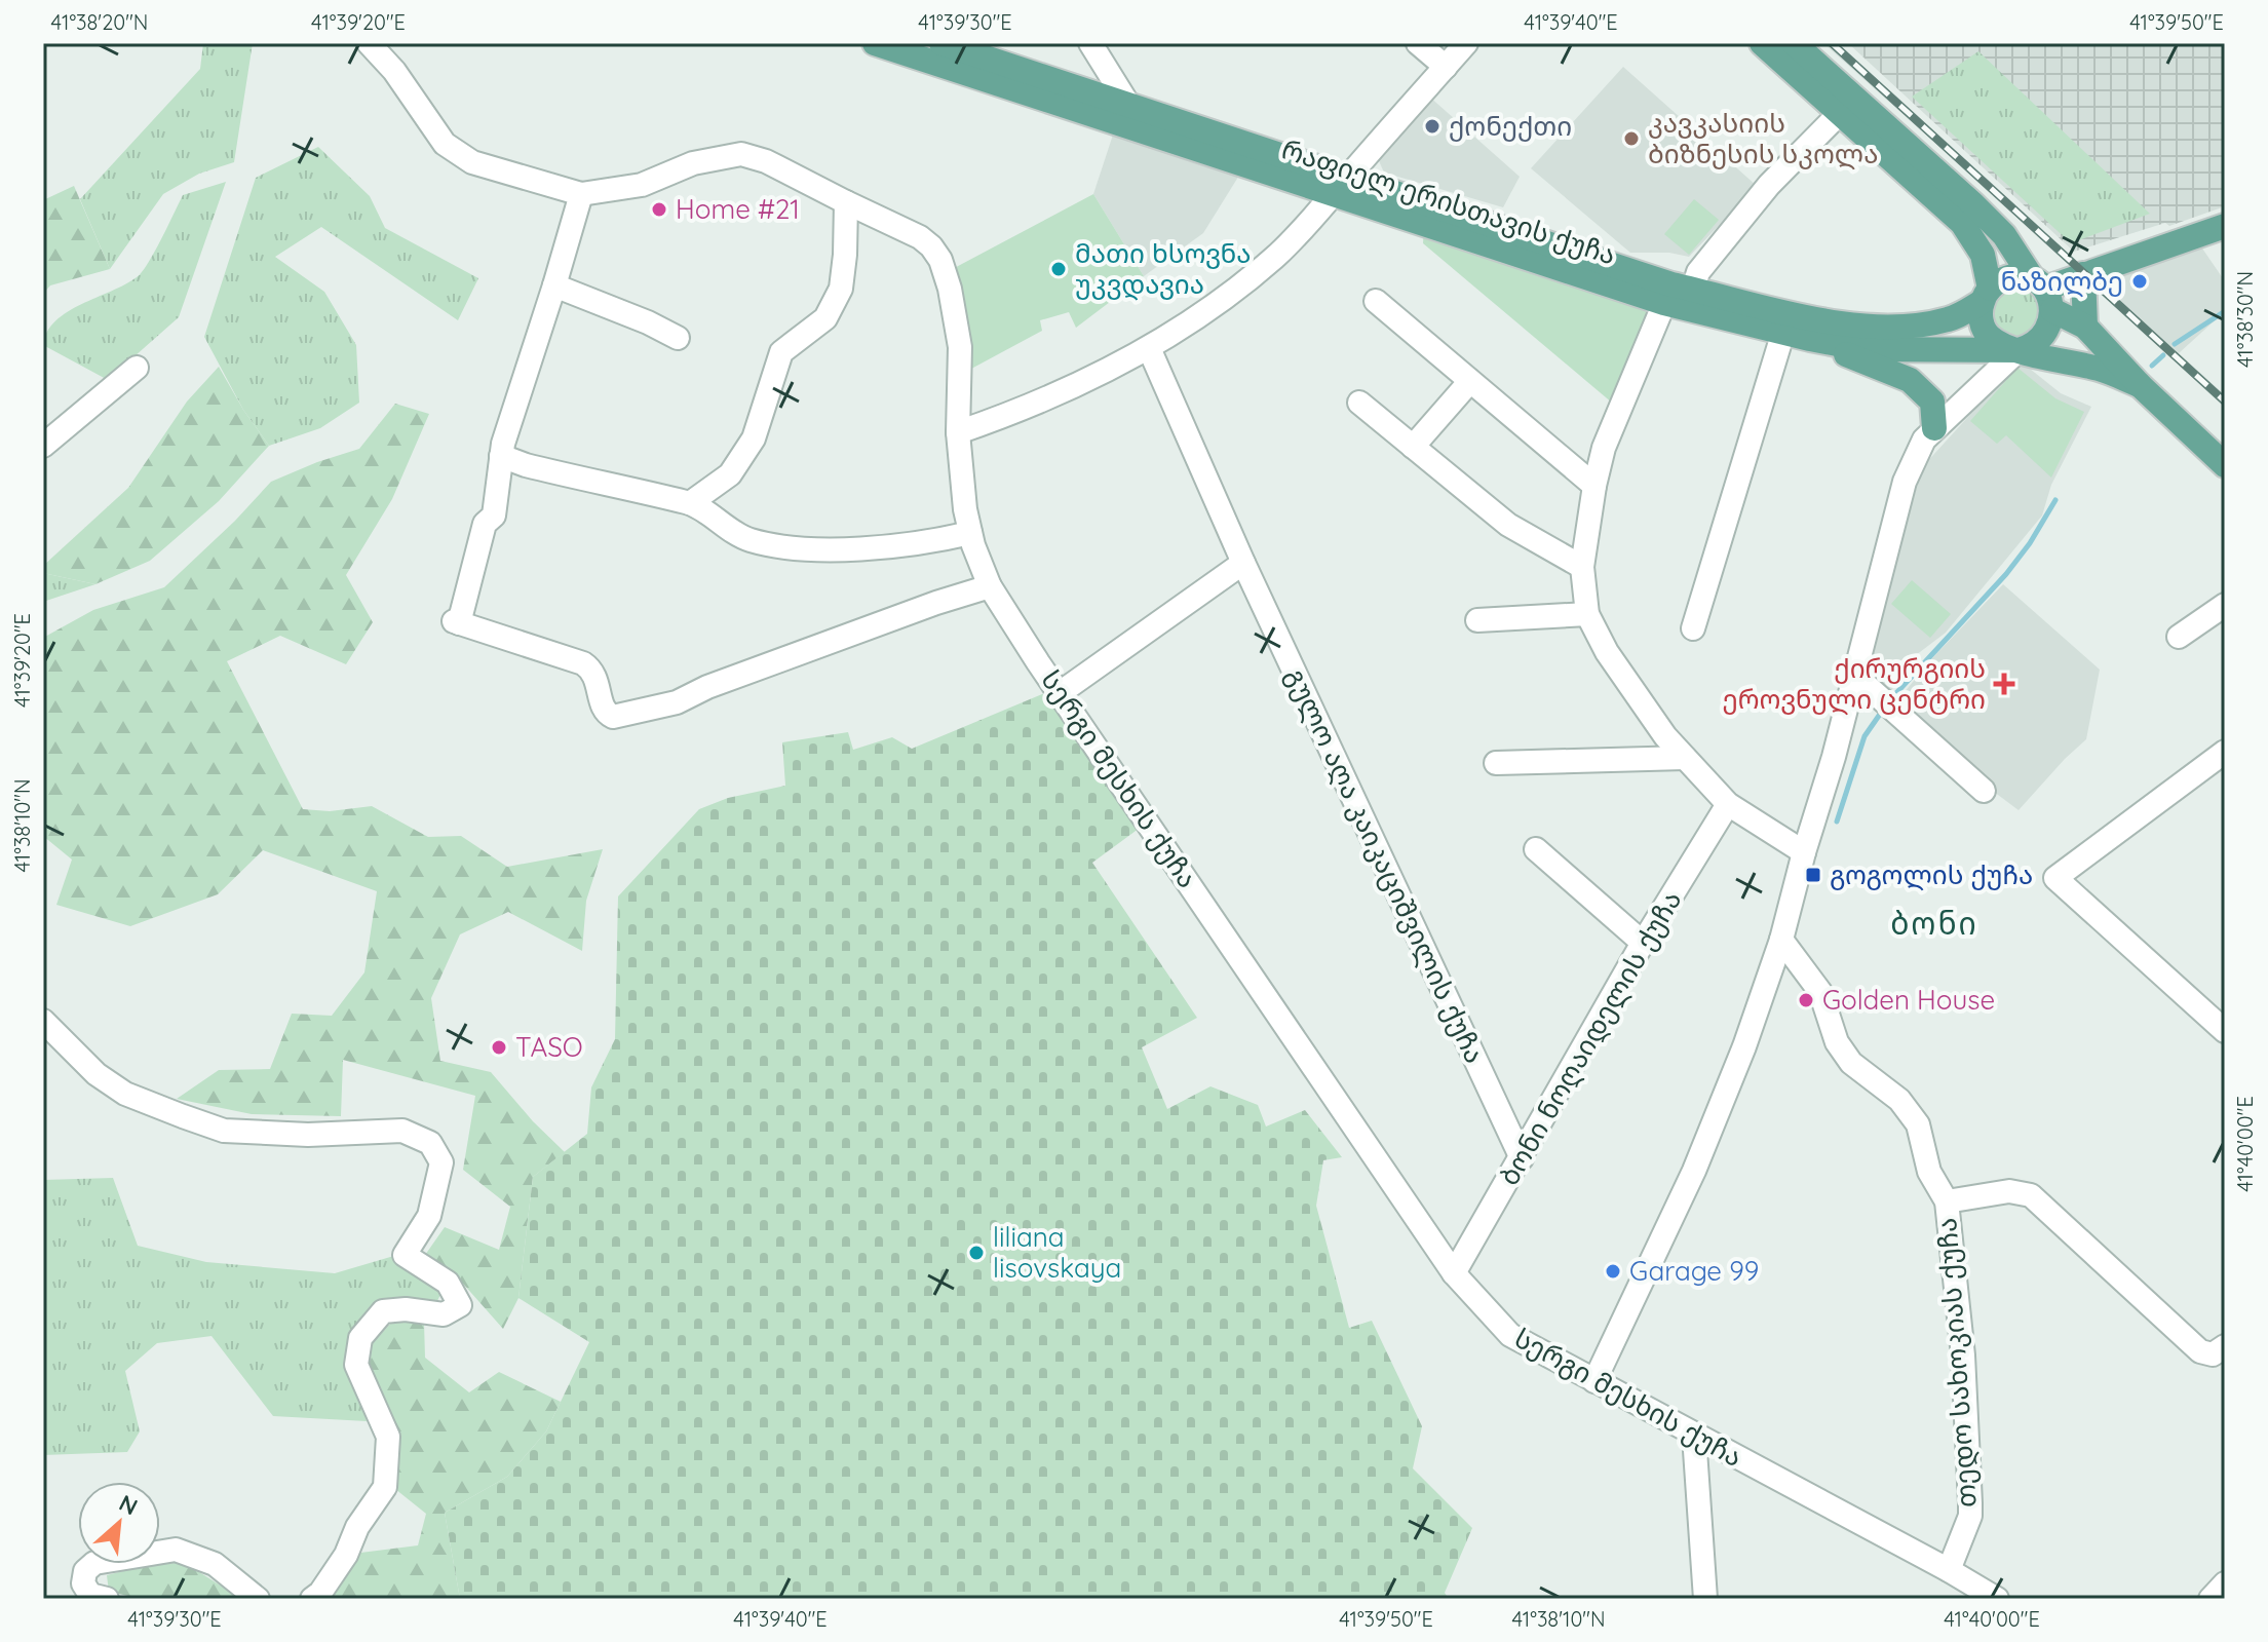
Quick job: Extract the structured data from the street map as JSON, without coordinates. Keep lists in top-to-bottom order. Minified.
{"streets":{"main road":["რაფიელ ერისთავის ქუჩა"],"street":["სერგი მესხის ქუჩა","გულო აღა კაიკაციშვილის ქუჩა","ბონი ნოღაიდელის ქუჩა","თედო სახოკიას ქუჩა"]},"crossings":[["სერგი მესხის ქუჩა","ბონი ნოღაიდელის ქუჩა"],["სერგი მესხის ქუჩა","თედო სახოკიას ქუჩა"],["გულო აღა კაიკაციშვილის ქუჩა","ბონი ნოღაიდელის ქუჩა"]],"districts":["ბონი"],"places":{"other":["ქონექთი","კავკასიის ბიზნესის სკოლა","Home #21","მათი ხსოვნა უკვდავია","ნაზილბე","Golden House","TASO","liliana lisovskaya","Garage 99"],"health":["ქირურგიის ეროვნული ცენტრი"],"transit":["გოგოლის ქუჩა"]},"north":"top right","coordinates":["41°38'20\"N","41°39'20\"E","41°39'30\"E","41°39'40\"E","41°39'50\"E","41°38'30\"N","41°38'10\"N","41°40'00\"E"]}
